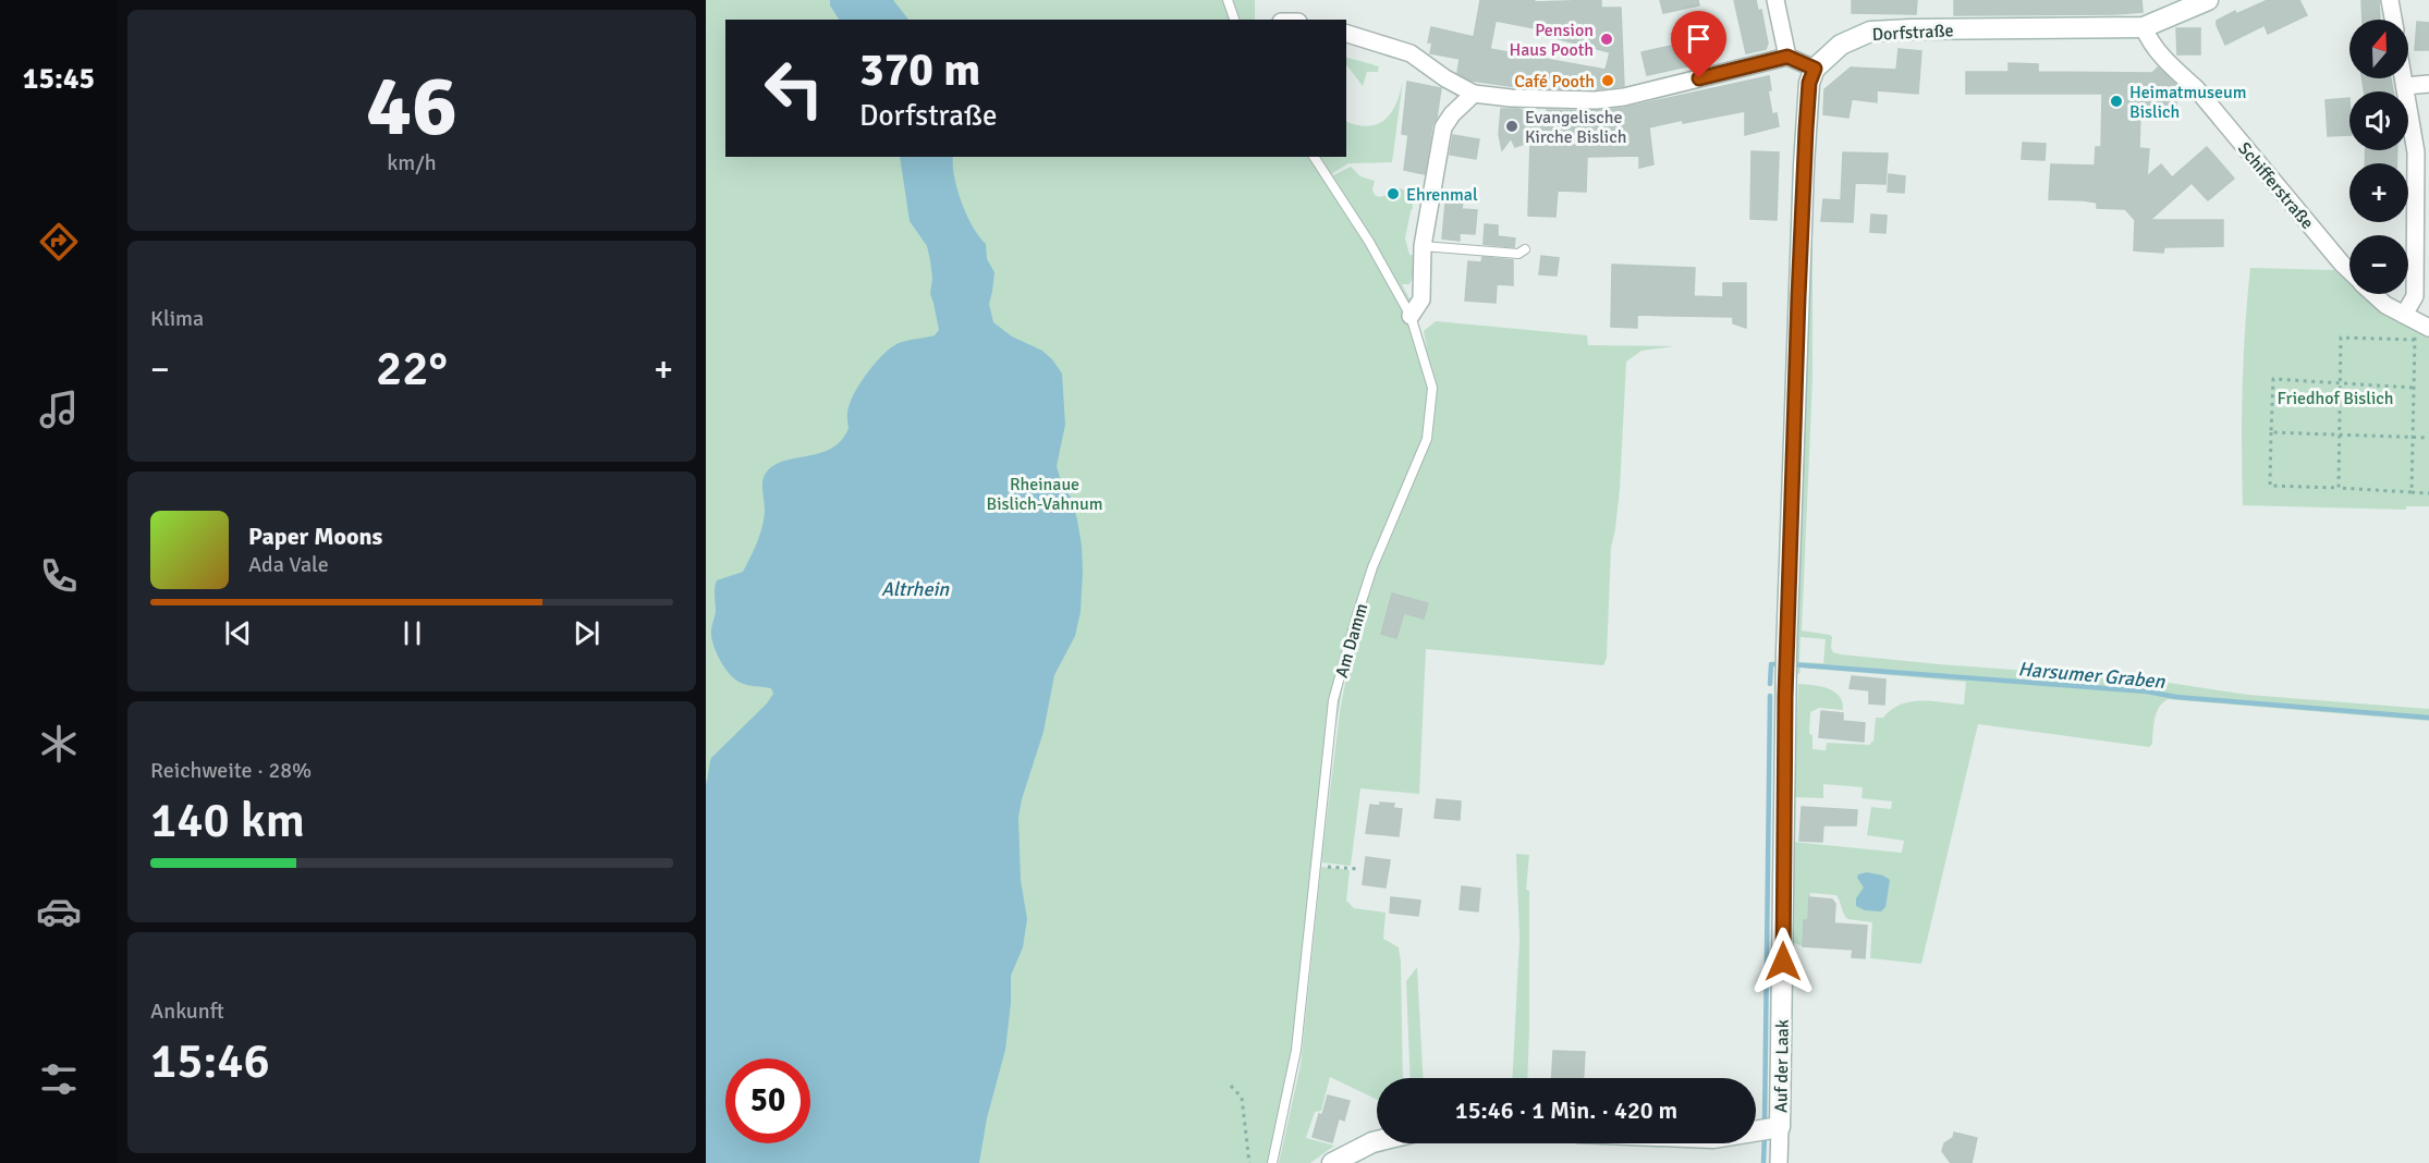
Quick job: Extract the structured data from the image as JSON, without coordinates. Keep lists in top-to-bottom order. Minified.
{"streets":{"main road":["Dorfstraße","Auf der Laak"],"street":["Schifferstraße"],"lane":["Am Damm"]},"crossings":[["Dorfstraße","Schifferstraße"],["Dorfstraße","Auf der Laak"]],"water":["Altrhein","Harsumer Graben"],"parks":["Friedhof Bislich","Rheinaue Bislich-Vahnum"],"places":["Pension Haus Pooth","Café Pooth","Heimatmuseum Bislich","Evangelische Kirche Bislich","Ehrenmal"],"north":"top","page":{"tabs":"15:45","tile":[["46","km/h"],"Klima",["Reichweite · 28%","140 km"],["Ankunft","15:46"]],"map_buttons":["+","−"],"turn":["370 m","Dorfstraße"],"heat":["−","22°","+"],"song":["Paper Moons","Ada Vale"],"limit":"50","trip":"15:46 · 1 Min. · 420 m"}}
